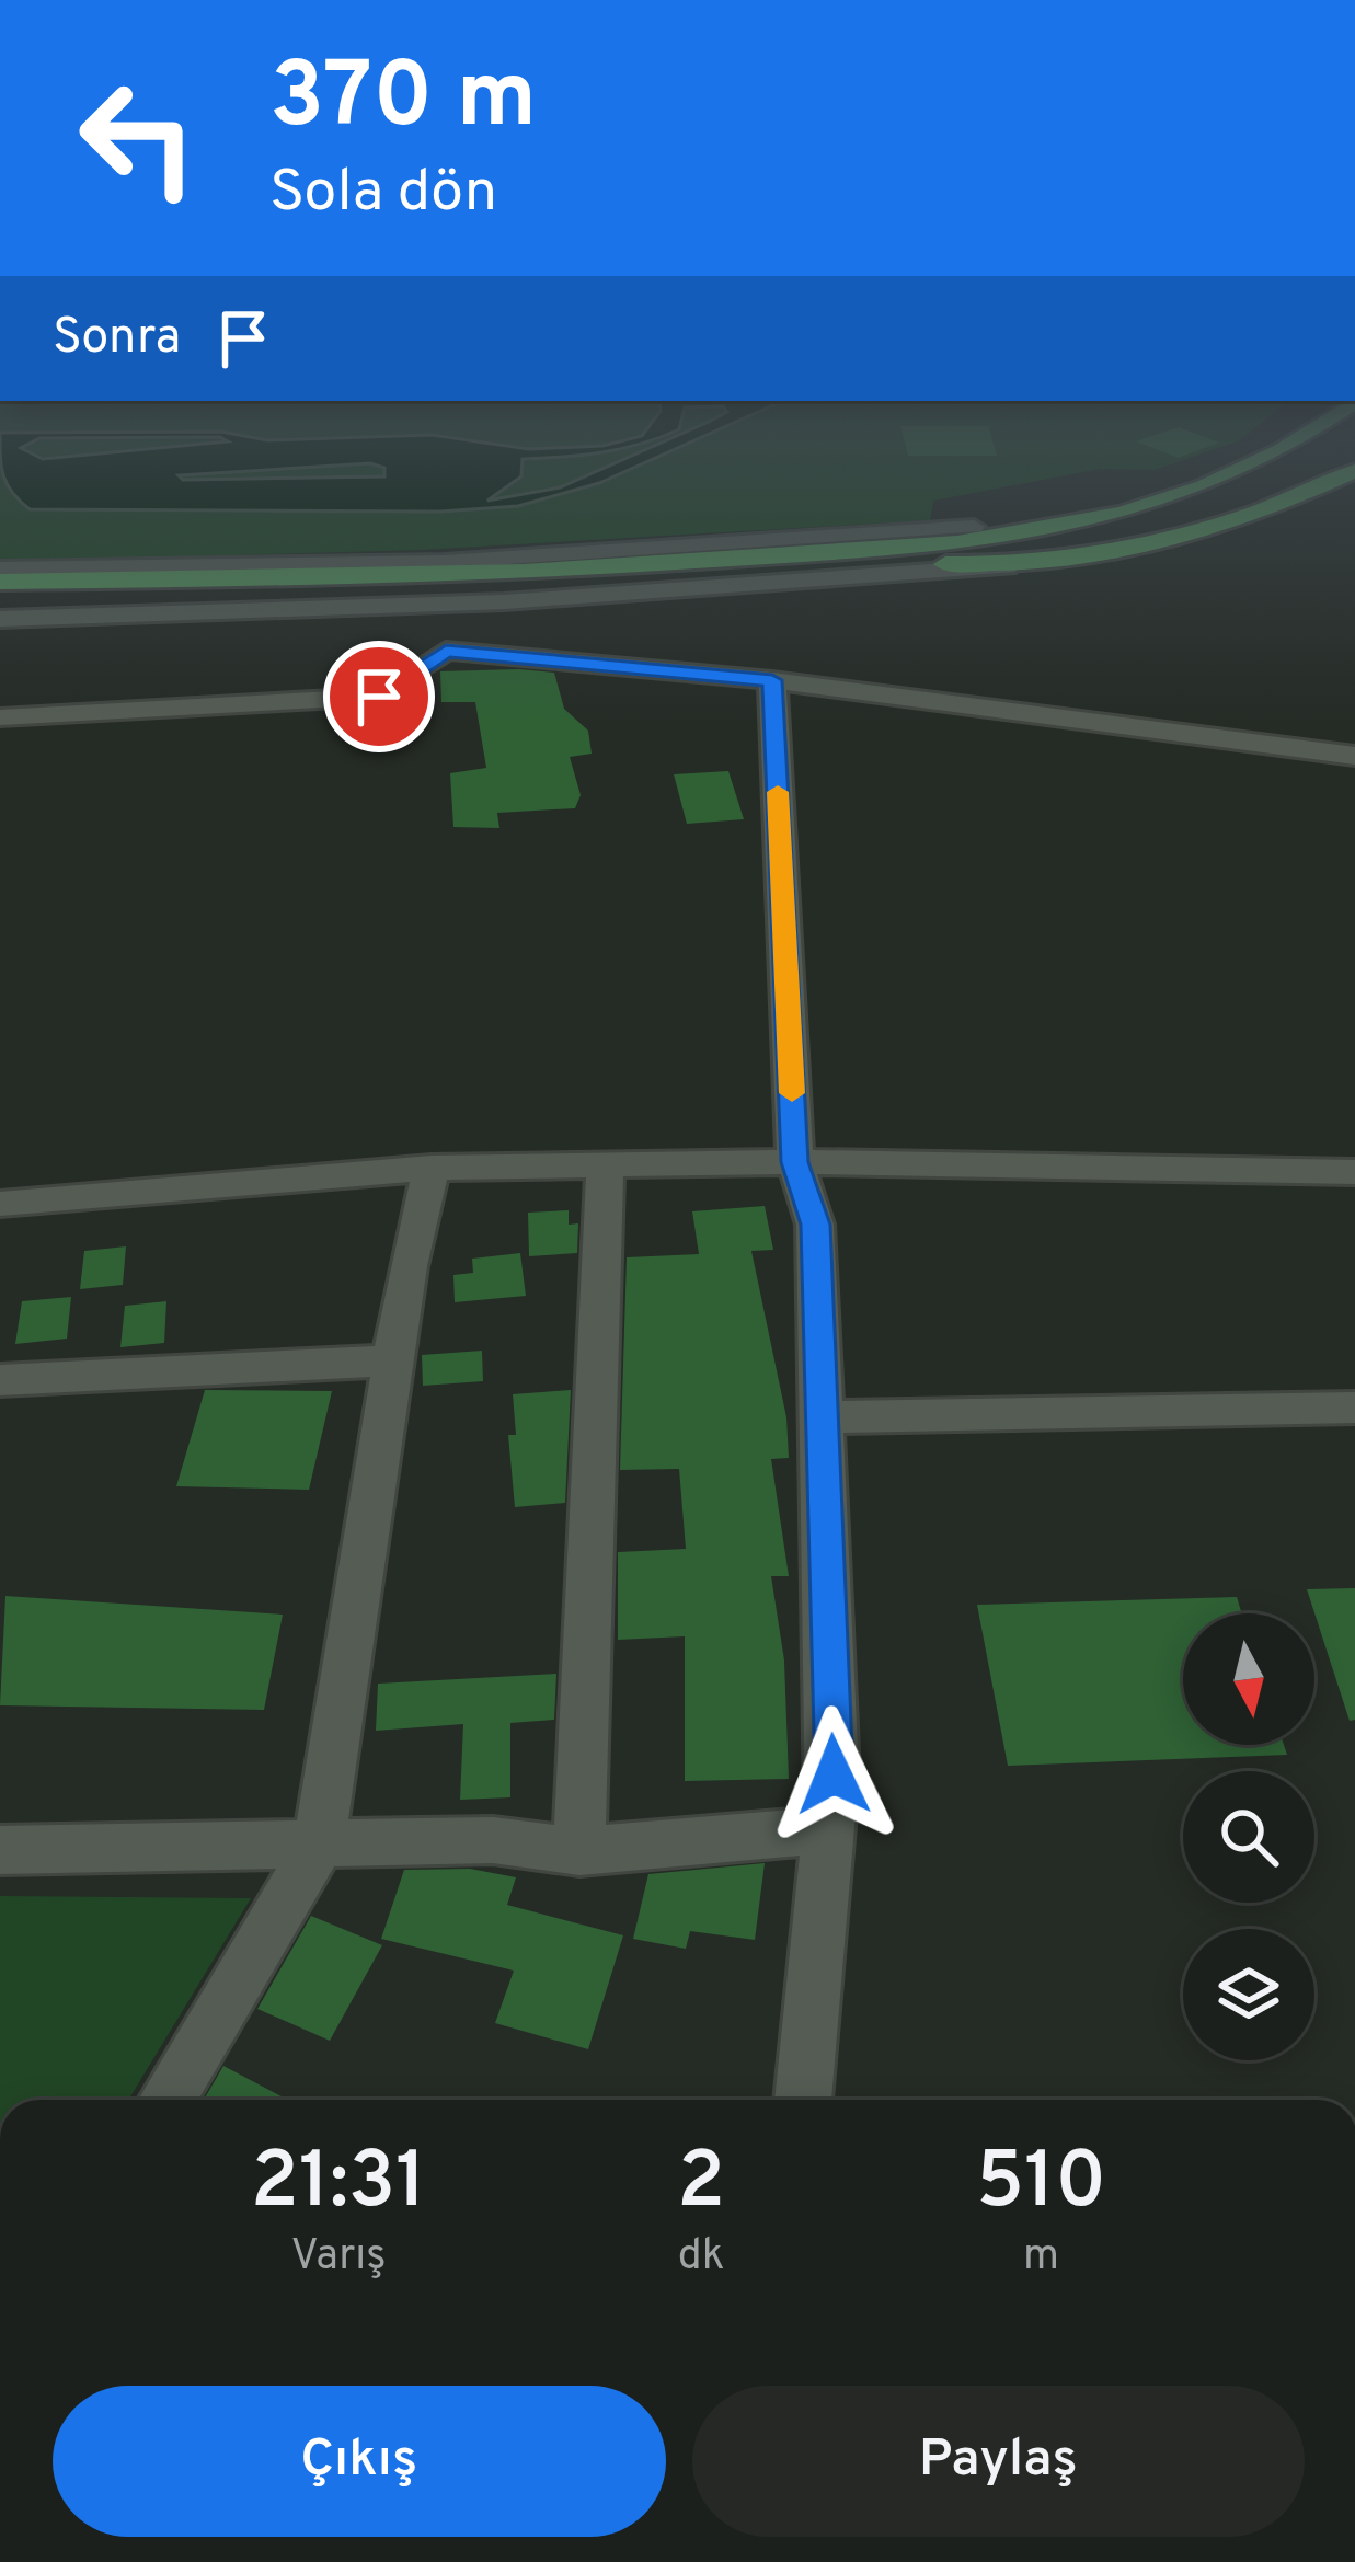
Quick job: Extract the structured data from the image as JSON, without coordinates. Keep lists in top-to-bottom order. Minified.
{"north":"bottom","page":{"turn":["370 m","Sola dön"],"then":"Sonra","eta":["21:31","Varış","2","dk","510","m"],"buttons":["Çıkış","Paylaş"]}}
